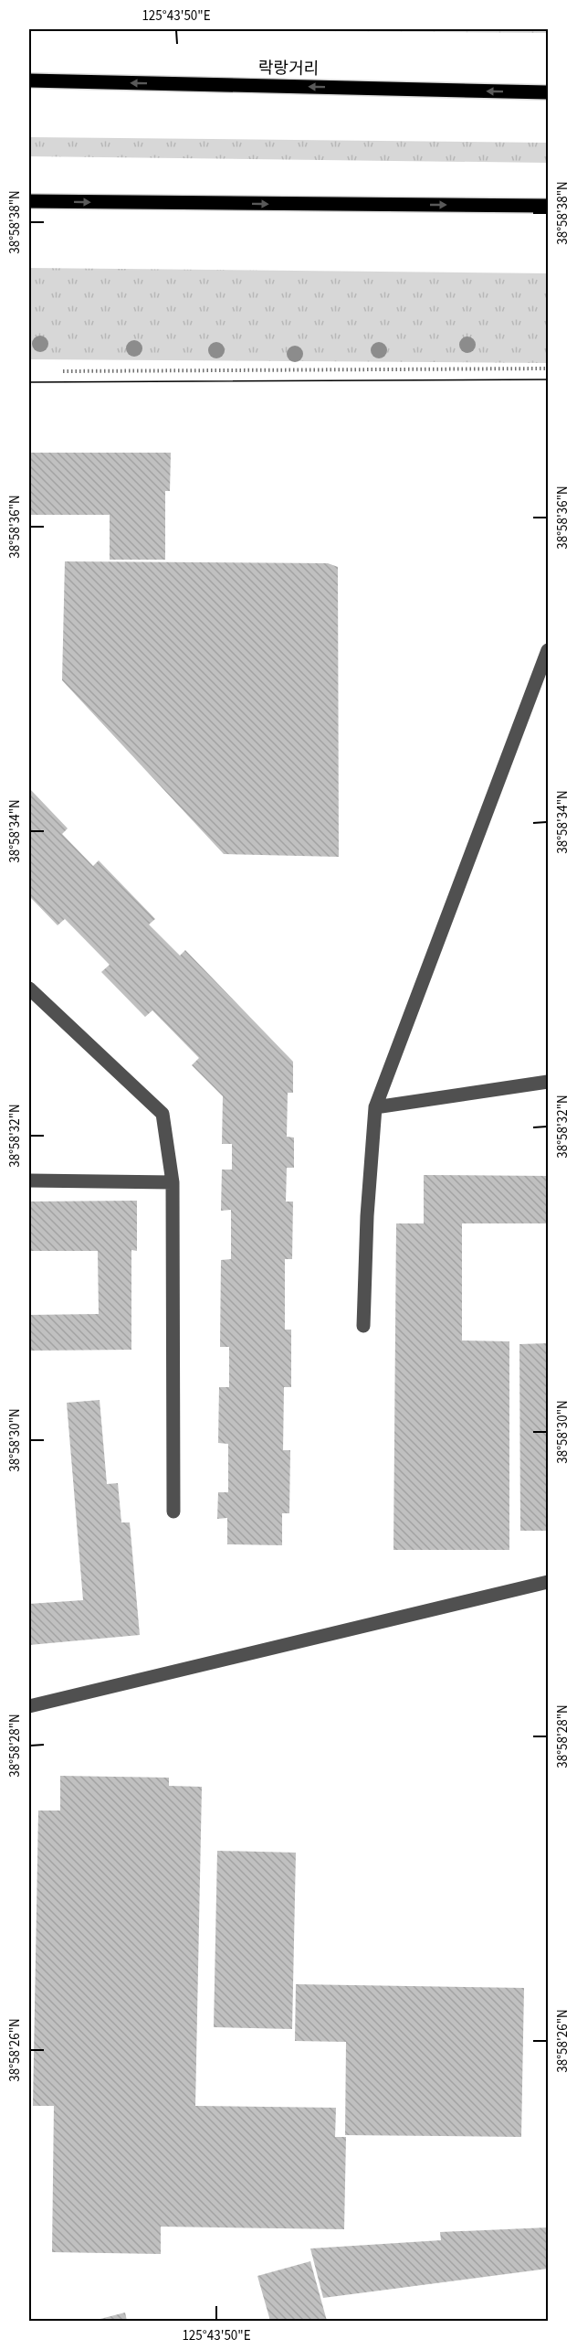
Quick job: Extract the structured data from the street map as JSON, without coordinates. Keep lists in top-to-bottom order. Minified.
{"streets":{"main road":["락랑거리"]},"coordinates":["125°43'50\"E","38°58'38\"N","38°58'36\"N","38°58'34\"N","38°58'32\"N","38°58'30\"N","38°58'28\"N","38°58'26\"N"]}
